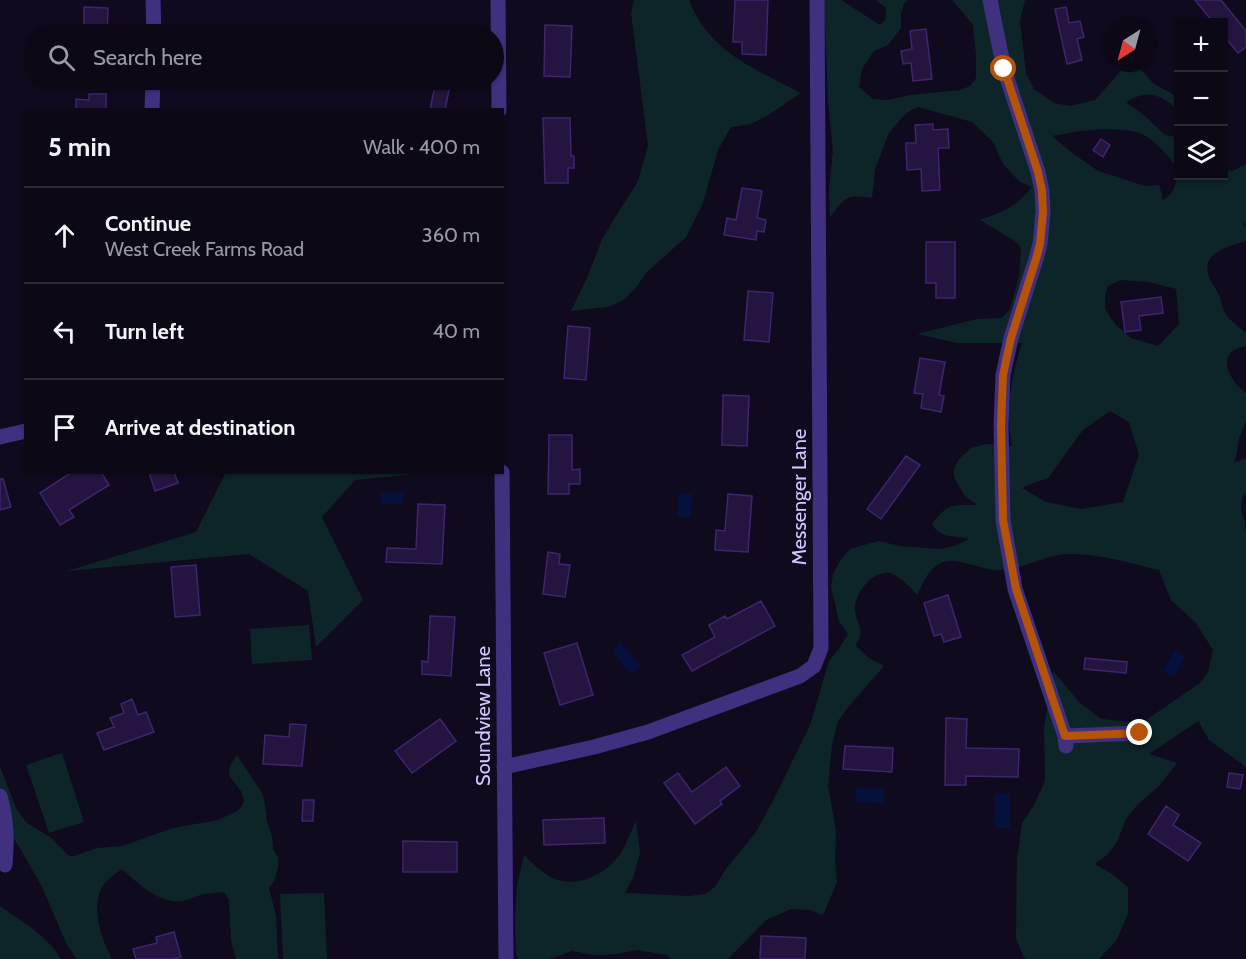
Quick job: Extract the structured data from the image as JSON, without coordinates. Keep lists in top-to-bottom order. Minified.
{"streets":{"street":["Messenger Lane","Soundview Lane"]},"crossings":[["Messenger Lane","Soundview Lane"]],"north":"bottom left","page":{"map_buttons":["+","−"],"search":"Search here","heading":["5 min","Walk · 400 m"],"list":[["Continue","West Creek Farms Road","360 m"],["Turn left","40 m"],"Arrive at destination"]}}
